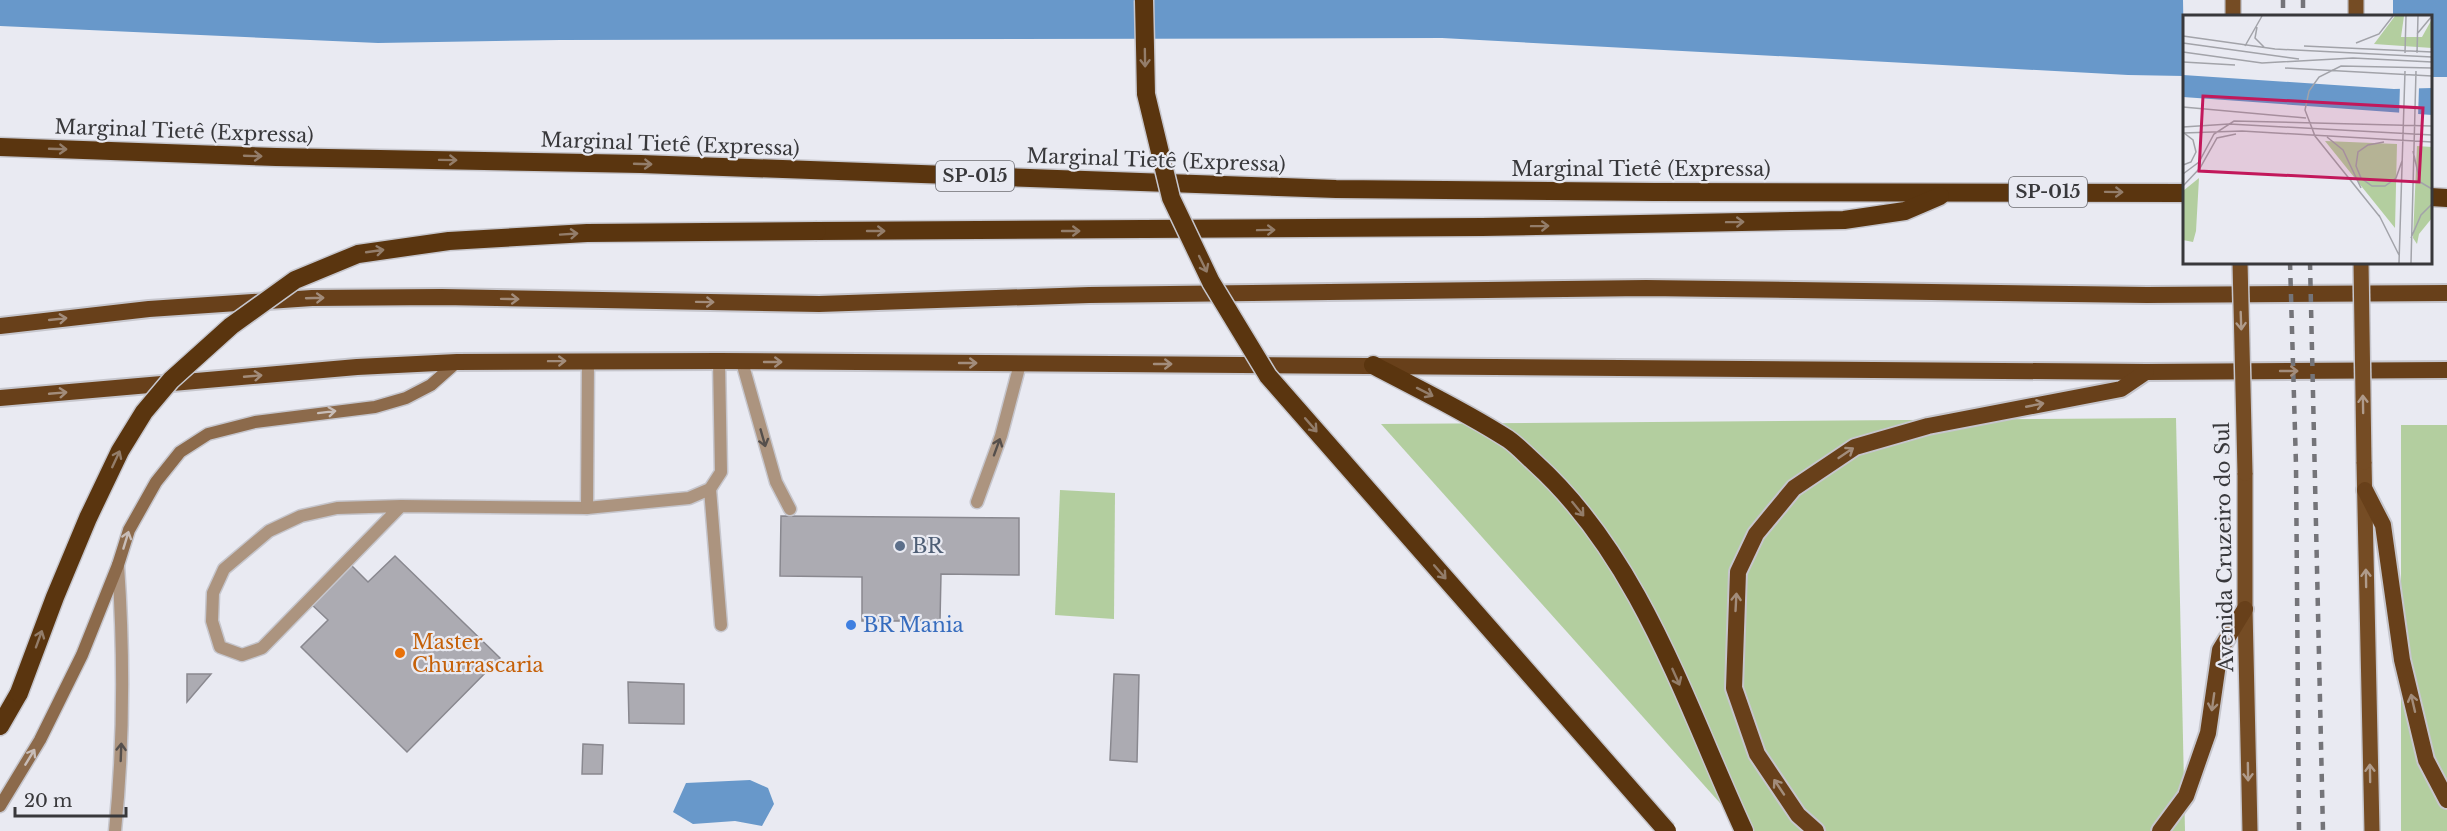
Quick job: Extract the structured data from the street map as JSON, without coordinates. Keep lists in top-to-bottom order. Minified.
{"streets":{"highway":["Marginal Tietê (Expressa)","SP-015"],"main road":["Avenida Cruzeiro do Sul"]},"crossings":[["Marginal Tietê (Expressa)","SP-015"]],"places":["BR","BR Mania","Master Churrascaria"],"scale_bar":"20 m"}
